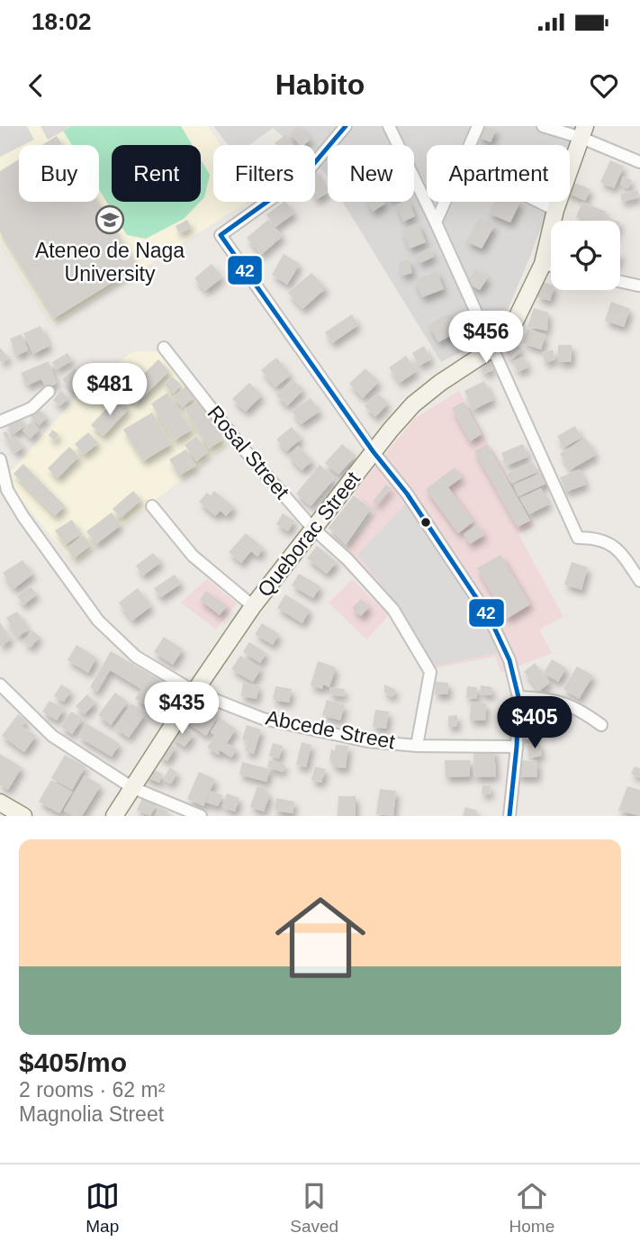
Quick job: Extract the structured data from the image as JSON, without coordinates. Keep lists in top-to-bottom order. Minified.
{"streets":{"street":["Rosal Street","Queborac Street","Abcede Street"]},"crossings":[["Rosal Street","Queborac Street"],["Rosal Street","Abcede Street"],["Queborac Street","Abcede Street"]],"places":{"school or university":["Ateneo de Naga University"]},"lines":["transit line 42"],"page":{"status":"18:02","header":"Habito","chip":["Buy","Rent","Filters","New","Apartment"],"price":["$456","$481","$435","$405"],"list":[{"name":"$405/mo","note":"2 rooms · 62 m² · Magnolia Street"}],"tabs":["Map","Saved","Home"]}}
